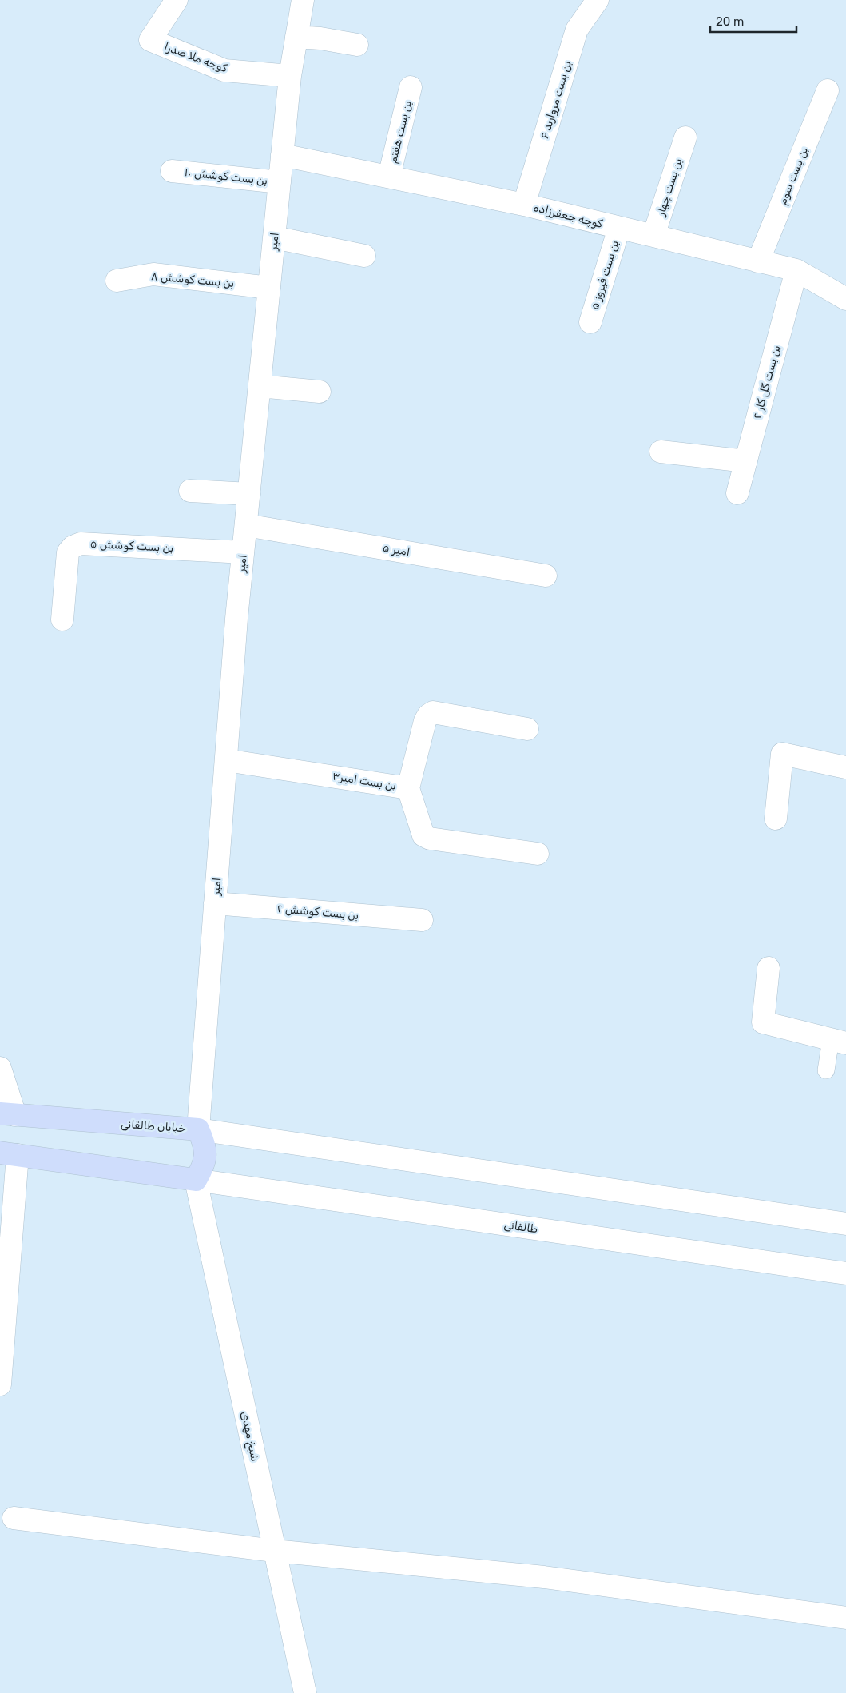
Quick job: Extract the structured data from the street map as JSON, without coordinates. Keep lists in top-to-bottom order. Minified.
{"streets":{"main road":["خیابان طالقانی"],"street":["کوچه ملا صدرا","بن بست مروارید ۶","بن بست هفتم","بن بست سوم","بن بست کوشش ۱۰","بن بست چهار","کوچه جعفرزاده","امیر","بن بست فیروز ۵","بن بست کوشش ۸","بن بست گل کار ۲","بن بست کوشش ۵","امیر ۵","بن بست امیر۳","بن بست کوشش ۲","طالقانی","شیخ مهدی"]},"crossings":[["کوچه ملا صدرا","امیر"],["بن بست مروارید ۶","کوچه جعفرزاده"],["بن بست هفتم","کوچه جعفرزاده"],["بن بست سوم","کوچه جعفرزاده"],["بن بست کوشش ۱۰","امیر"],["بن بست چهار","کوچه جعفرزاده"],["کوچه جعفرزاده","امیر"],["کوچه جعفرزاده","بن بست فیروز ۵"],["کوچه جعفرزاده","بن بست گل کار ۲"],["امیر","بن بست کوشش ۸"],["امیر","بن بست کوشش ۵"],["امیر","امیر ۵"],["امیر","بن بست امیر۳"],["امیر","بن بست کوشش ۲"],["امیر","خیابان طالقانی"],["خیابان طالقانی","طالقانی"],["خیابان طالقانی","شیخ مهدی"],["طالقانی","شیخ مهدی"]],"scale_bar":"20 m"}
